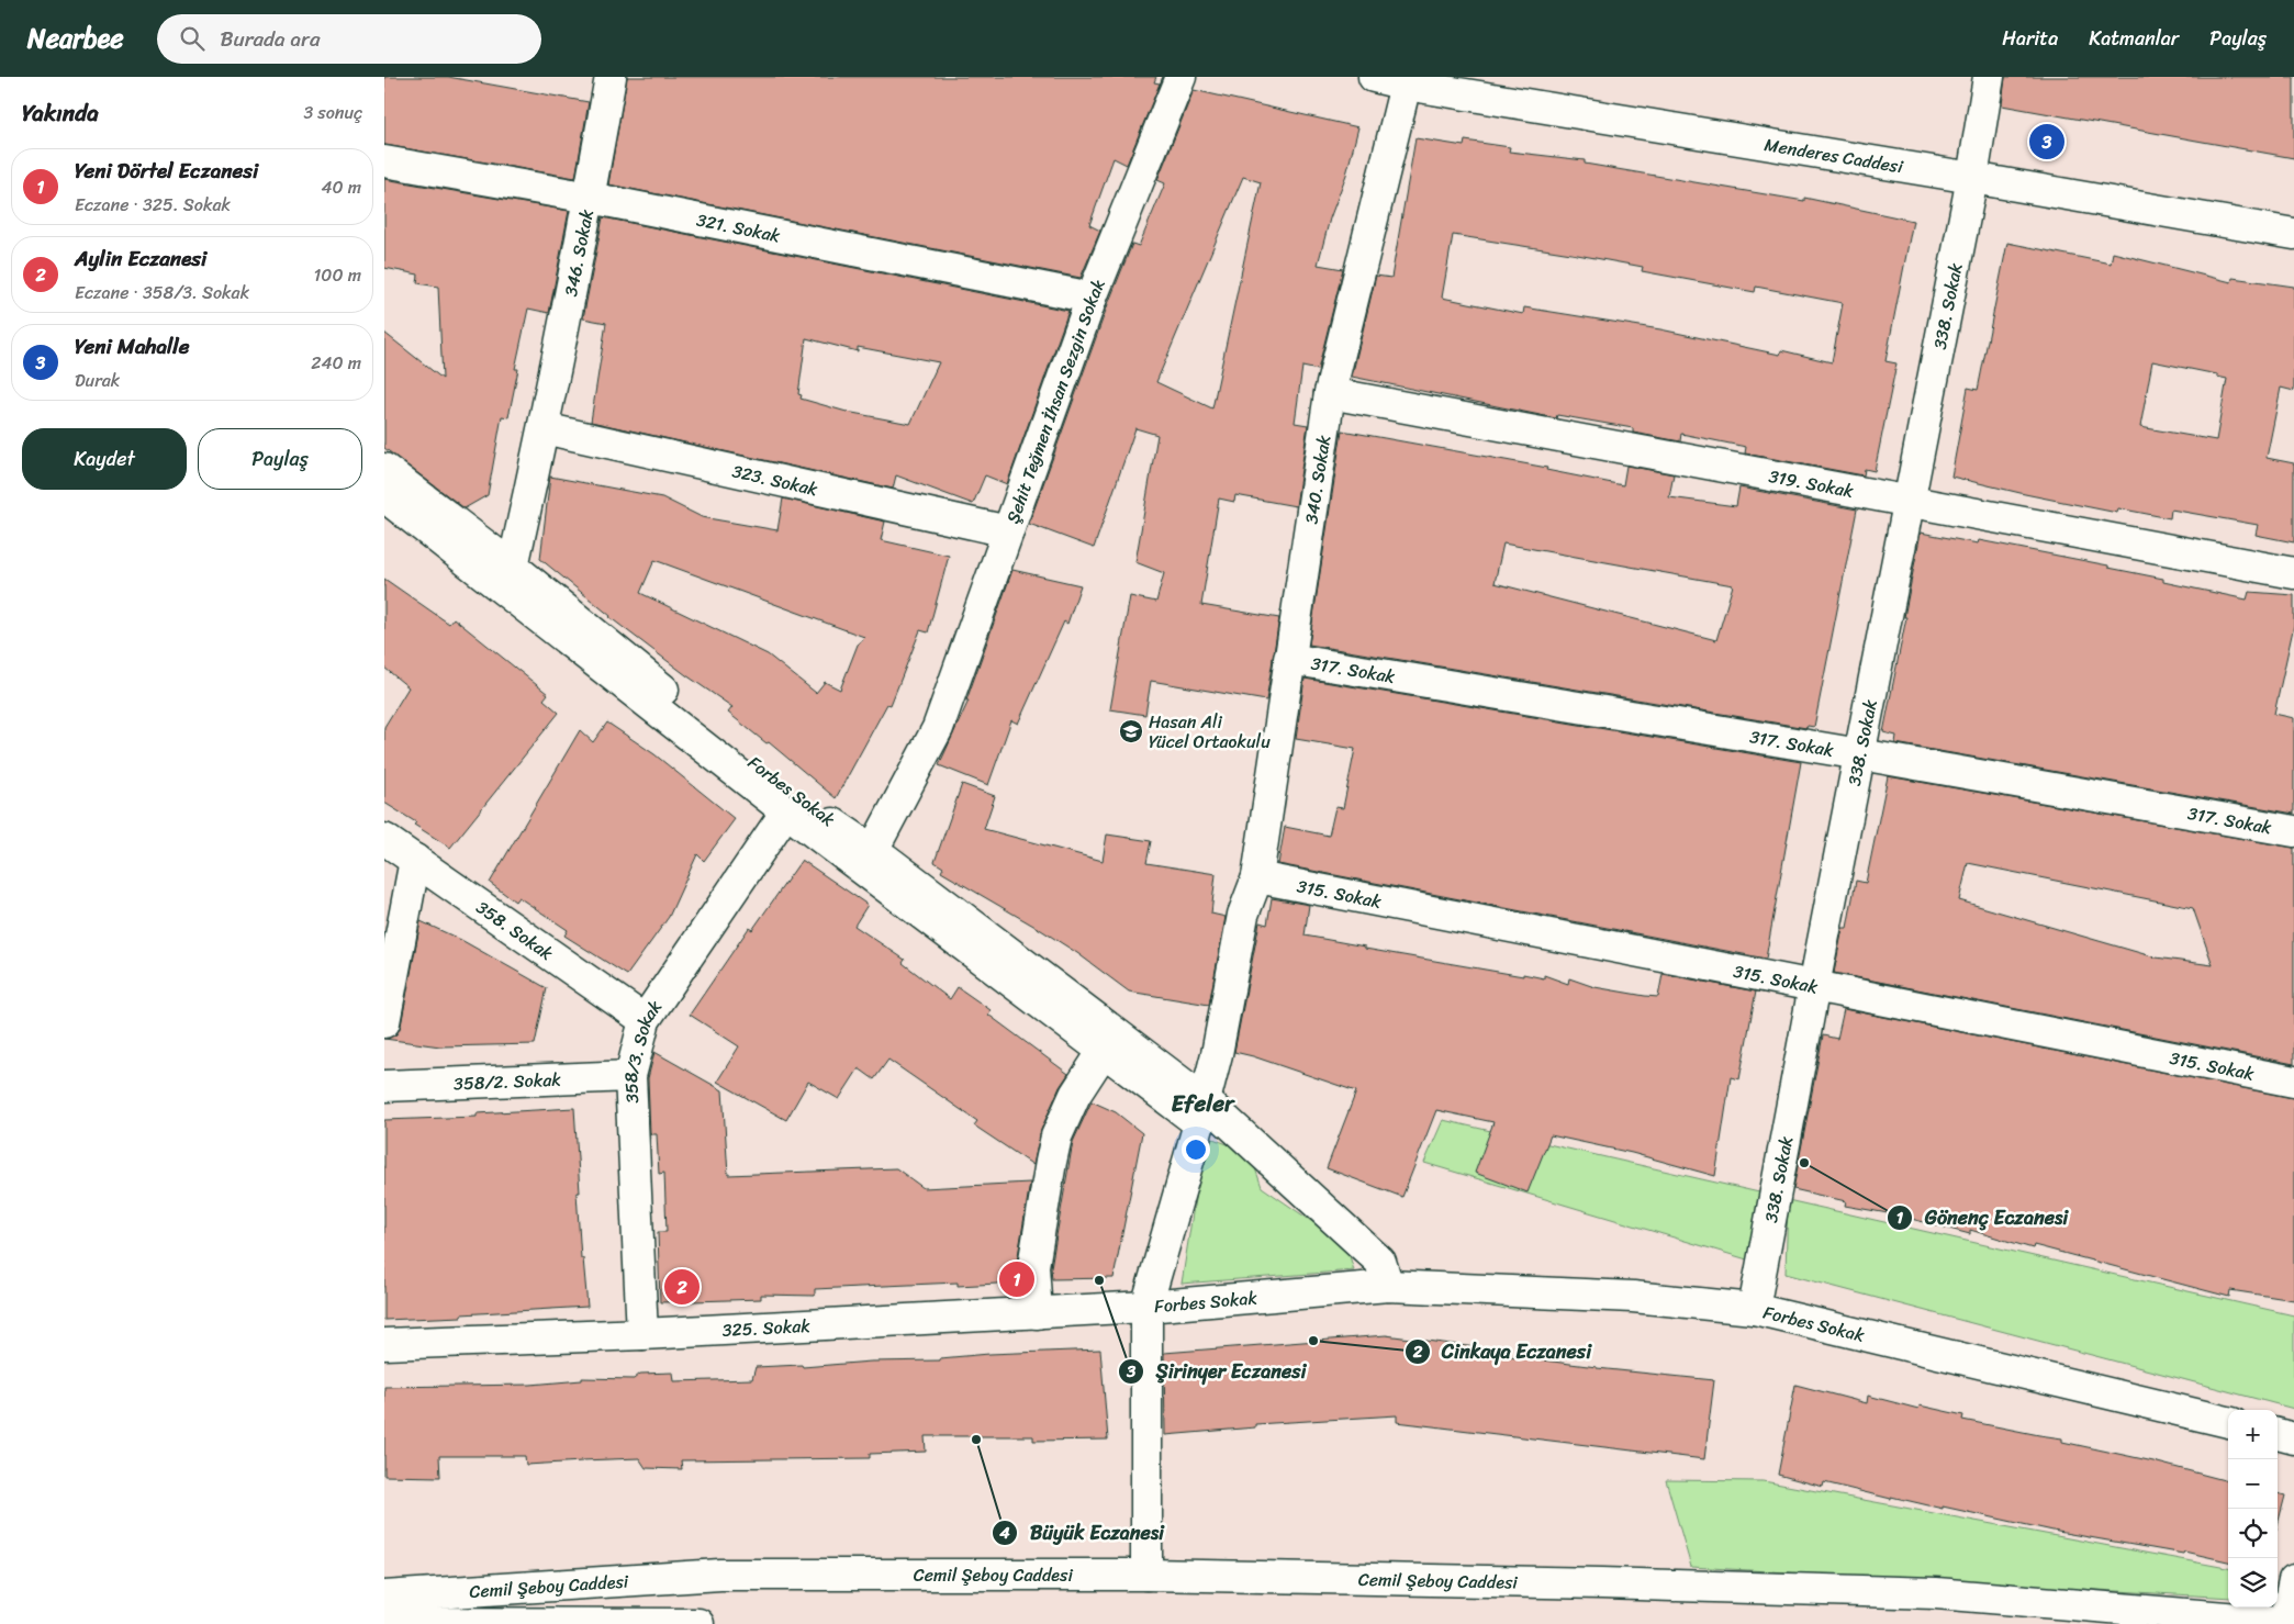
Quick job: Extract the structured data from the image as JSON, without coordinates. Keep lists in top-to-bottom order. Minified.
{"streets":{"street":["Menderes Caddesi","321. Sokak","346. Sokak","338. Sokak","Şehit Teğmen İhsan Sezgin Sokak","340. Sokak","323. Sokak","319. Sokak","317. Sokak","Forbes Sokak","315. Sokak","358. Sokak","358/3. Sokak","358/2. Sokak","325. Sokak","Cemil Şeboy Caddesi"]},"crossings":[["Menderes Caddesi","338. Sokak"],["Menderes Caddesi","340. Sokak"],["321. Sokak","346. Sokak"],["321. Sokak","Şehit Teğmen İhsan Sezgin Sokak"],["346. Sokak","323. Sokak"],["346. Sokak","Forbes Sokak"],["338. Sokak","319. Sokak"],["338. Sokak","317. Sokak"],["338. Sokak","Forbes Sokak"],["338. Sokak","315. Sokak"],["Şehit Teğmen İhsan Sezgin Sokak","323. Sokak"],["Şehit Teğmen İhsan Sezgin Sokak","Forbes Sokak"],["340. Sokak","319. Sokak"],["340. Sokak","317. Sokak"],["340. Sokak","Forbes Sokak"],["340. Sokak","315. Sokak"],["Forbes Sokak","315. Sokak"],["Forbes Sokak","358/3. Sokak"],["Forbes Sokak","325. Sokak"],["358. Sokak","358/3. Sokak"],["358/3. Sokak","358/2. Sokak"],["358/3. Sokak","325. Sokak"]],"districts":["Efeler"],"places":{"school or university":["Hasan Ali Yücel Ortaokulu"],"other":["Gönenç Eczanesi","Şirinyer Eczanesi","Cinkaya Eczanesi","Büyük Eczanesi"]},"page":{"header":"Nearbee","search":"Burada ara","nav":["Harita","Katmanlar","Paylaş"],"heading":["Yakında","3 sonuç"],"pins":["3","1","2"],"list":[{"mark":"1","name":"Yeni Dörtel Eczanesi","note":"Eczane · 325. Sokak","value":"40 m"},{"mark":"2","name":"Aylin Eczanesi","note":"Eczane · 358/3. Sokak","value":"100 m"},{"mark":"3","name":"Yeni Mahalle","note":"Durak","value":"240 m"}],"buttons":["Kaydet","Paylaş"],"map_buttons":["+","−"]}}
